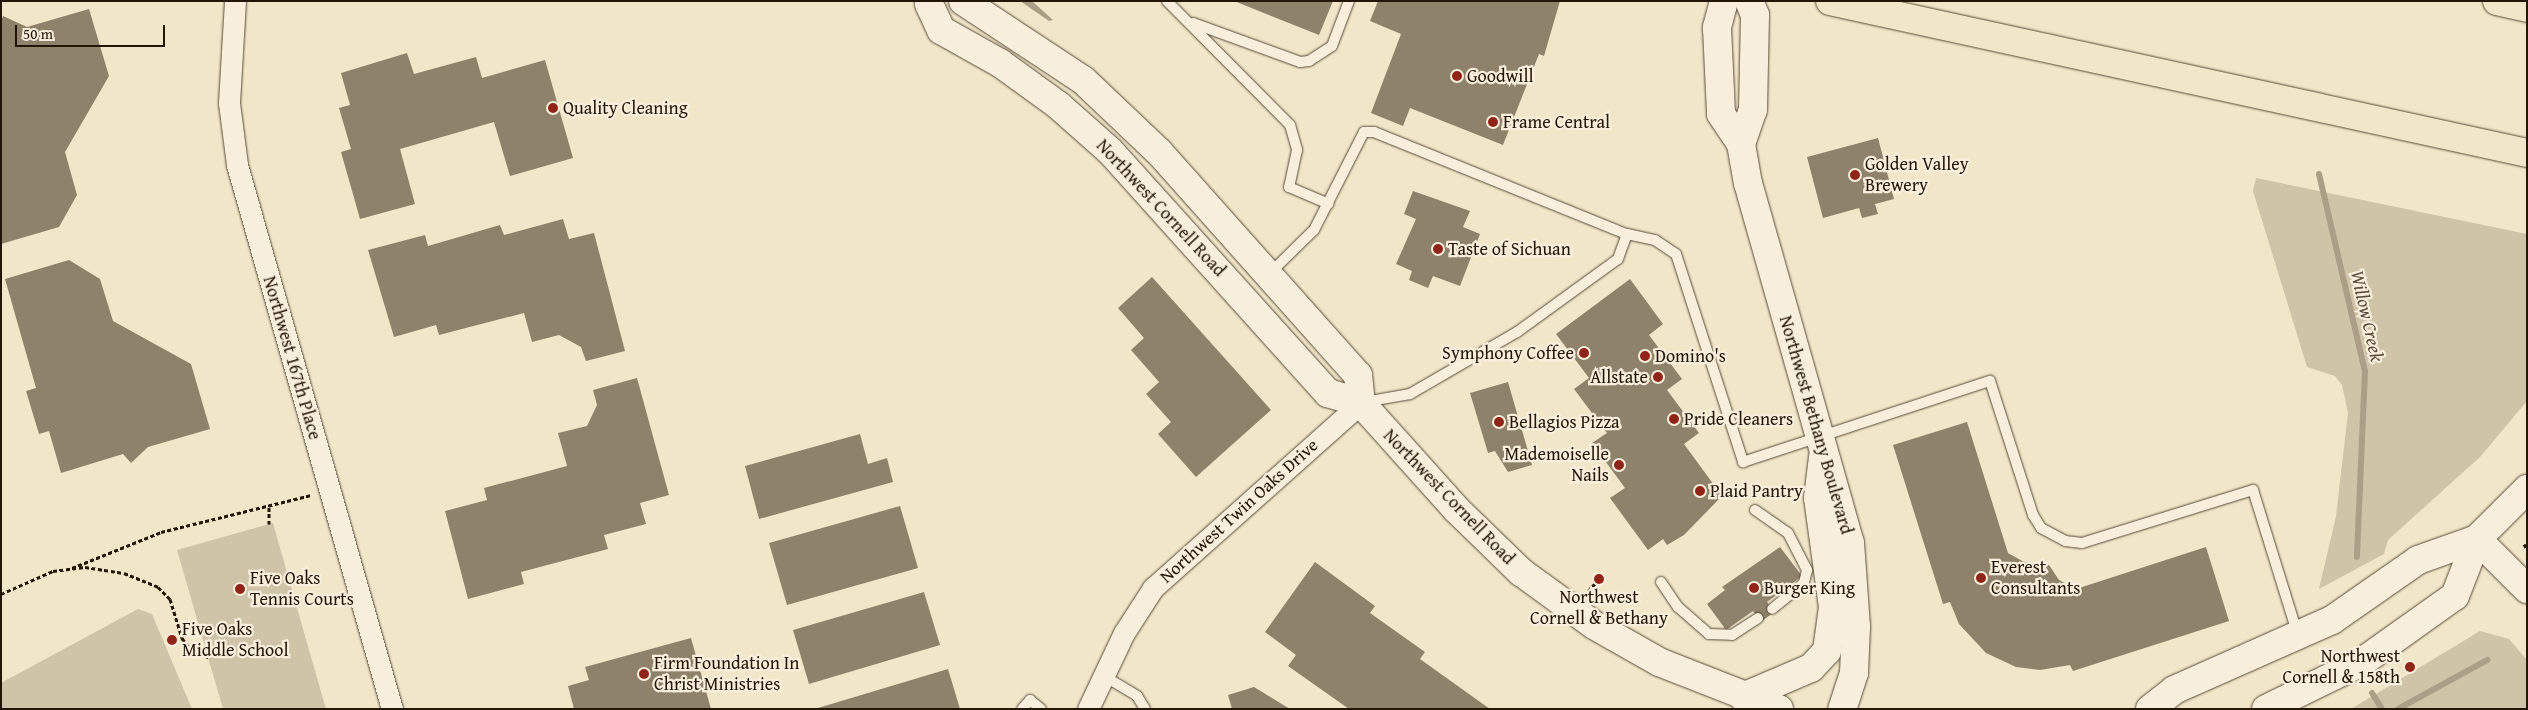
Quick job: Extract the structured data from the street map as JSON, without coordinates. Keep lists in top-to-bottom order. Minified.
{"streets":{"main road":["Northwest Cornell Road","Northwest Bethany Boulevard"],"street":["Northwest 167th Place","Northwest Twin Oaks Drive"]},"crossings":[["Northwest Cornell Road","Northwest Twin Oaks Drive"]],"water":["Willow Creek"],"places":["Goodwill","Quality Cleaning","Frame Central","Golden Valley Brewery","Taste of Sichuan","Symphony Coffee","Domino's","Allstate","Pride Cleaners","Bellagios Pizza","Mademoiselle Nails","Plaid Pantry","Everest Consultants","Northwest Cornell & Bethany","Burger King","Five Oaks Tennis Courts","Five Oaks Middle School","Northwest Cornell & 158th","Firm Foundation In Christ Ministries"],"scale_bar":"50 m"}
